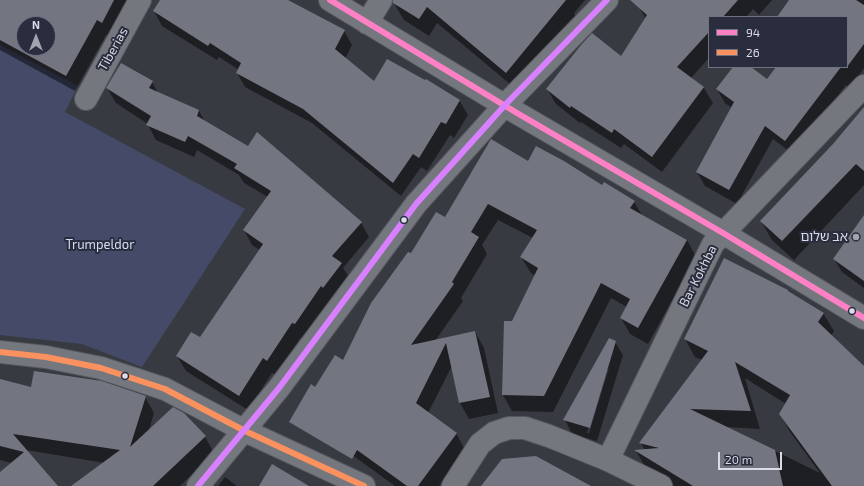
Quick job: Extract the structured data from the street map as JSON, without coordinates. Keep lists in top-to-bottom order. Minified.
{"streets":{"street":["Tiberias","Bar Kokhba"]},"parks":["Trumpeldor"],"places":["אב שלום"],"lines":["transit line 94","transit line 26"],"legend":["94","26"],"scale_bar":"20 m","north":"top"}
